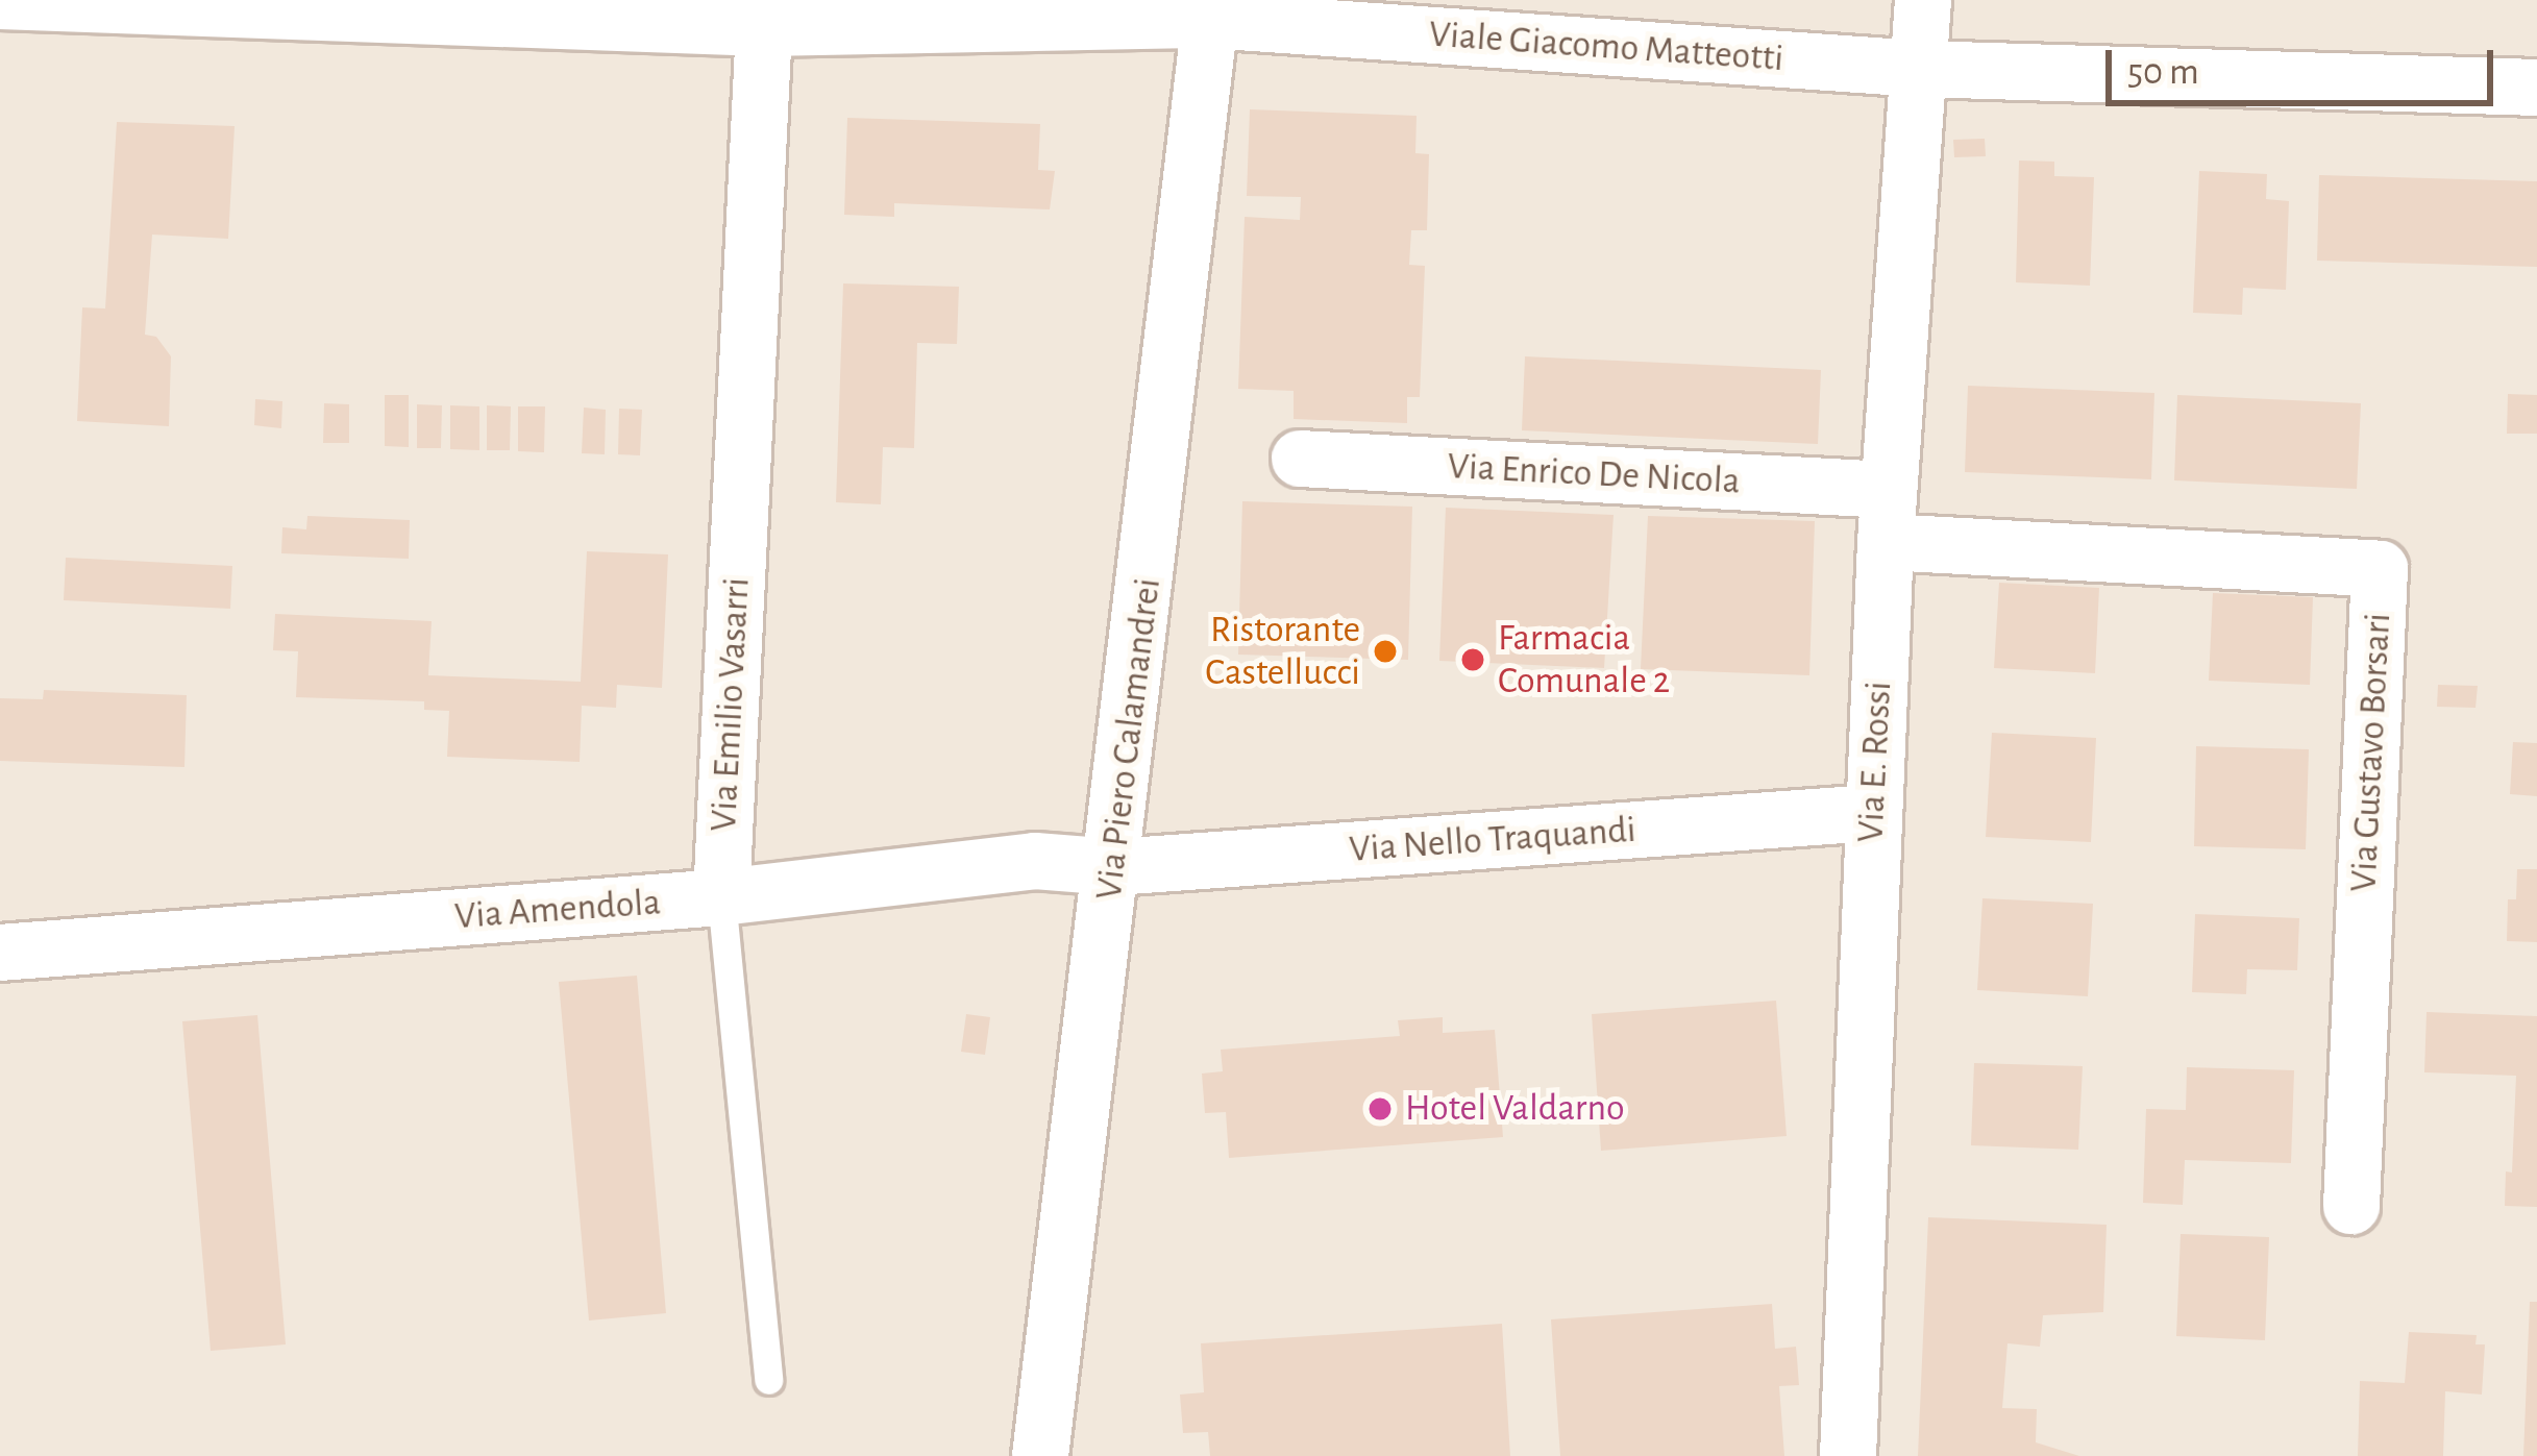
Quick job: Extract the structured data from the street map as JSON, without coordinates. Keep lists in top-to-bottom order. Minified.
{"streets":{"street":["Viale Giacomo Matteotti","Via Enrico De Nicola","Via Emilio Vasarri","Via Piero Calamandrei","Via Gustavo Borsari","Via E. Rossi","Via Nello Traquandi","Via Amendola"]},"crossings":[["Viale Giacomo Matteotti","Via Emilio Vasarri"],["Viale Giacomo Matteotti","Via Piero Calamandrei"],["Viale Giacomo Matteotti","Via E. Rossi"],["Via Enrico De Nicola","Via Gustavo Borsari"],["Via Enrico De Nicola","Via E. Rossi"],["Via Emilio Vasarri","Via Amendola"],["Via Piero Calamandrei","Via Nello Traquandi"],["Via Piero Calamandrei","Via Amendola"],["Via Gustavo Borsari","Via E. Rossi"],["Via E. Rossi","Via Nello Traquandi"],["Via Nello Traquandi","Via Amendola"]],"places":["Ristorante Castellucci","Farmacia Comunale 2","Hotel Valdarno"],"scale_bar":"50 m"}
